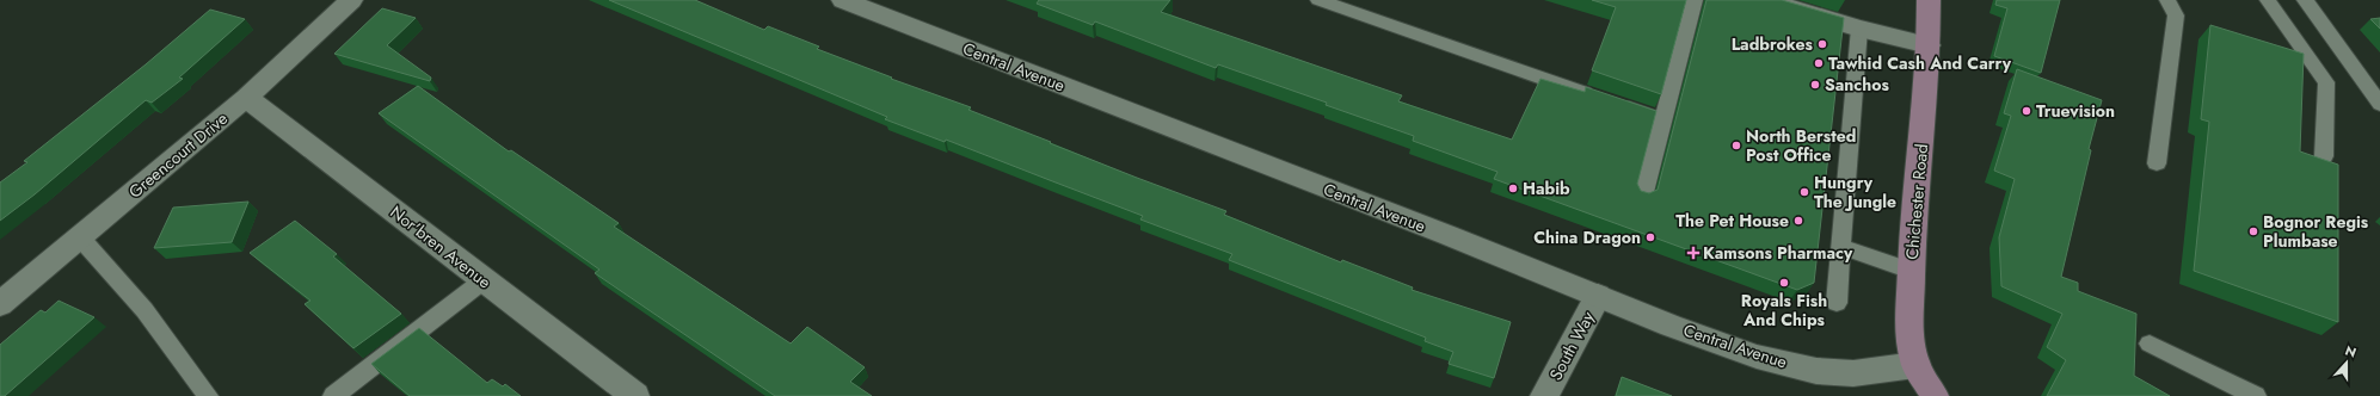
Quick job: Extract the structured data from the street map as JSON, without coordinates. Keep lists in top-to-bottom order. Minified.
{"streets":{"main road":["Chichester Road"],"street":["Central Avenue","Greencourt Drive","Nor'bren Avenue","South Way"]},"crossings":[["Central Avenue","Chichester Road"],["Central Avenue","South Way"],["Greencourt Drive","Nor'bren Avenue"]],"places":{"other":["Ladbrokes","Tawhid Cash And Carry","Sanchos","Truevision","North Bersted Post Office","Habib","Hungry The Jungle","The Pet House","Bognor Regis Plumbase","China Dragon","Royals Fish And Chips"],"health":["Kamsons Pharmacy"]},"north":"top"}
